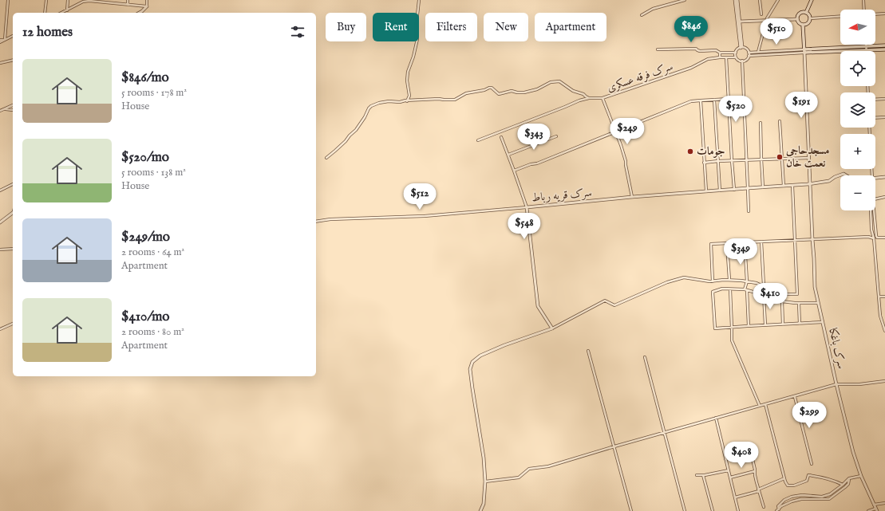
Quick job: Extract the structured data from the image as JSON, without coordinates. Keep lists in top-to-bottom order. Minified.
{"streets":{"street":["سرک فرقه عسکری","سرک قریه رباط","سرک باغکا"]},"crossings":[["سرک قریه رباط","سرک باغکا"]],"places":["جومات","مسجدحاجی نعمت خان"],"north":"left","page":{"map_buttons":["+","−"],"chip":["Buy","Rent","Filters","New","Apartment"],"heading":"12 homes","price":["$846","$510","$191","$520","$249","$343","$512","$548","$349","$410","$299","$408"],"list":[{"name":"$846/mo","note":"5 rooms · 178 m² · House"},{"name":"$520/mo","note":"5 rooms · 138 m² · House"},{"name":"$249/mo","note":"2 rooms · 64 m² · Apartment"},{"name":"$410/mo","note":"2 rooms · 80 m² · Apartment"}]}}
